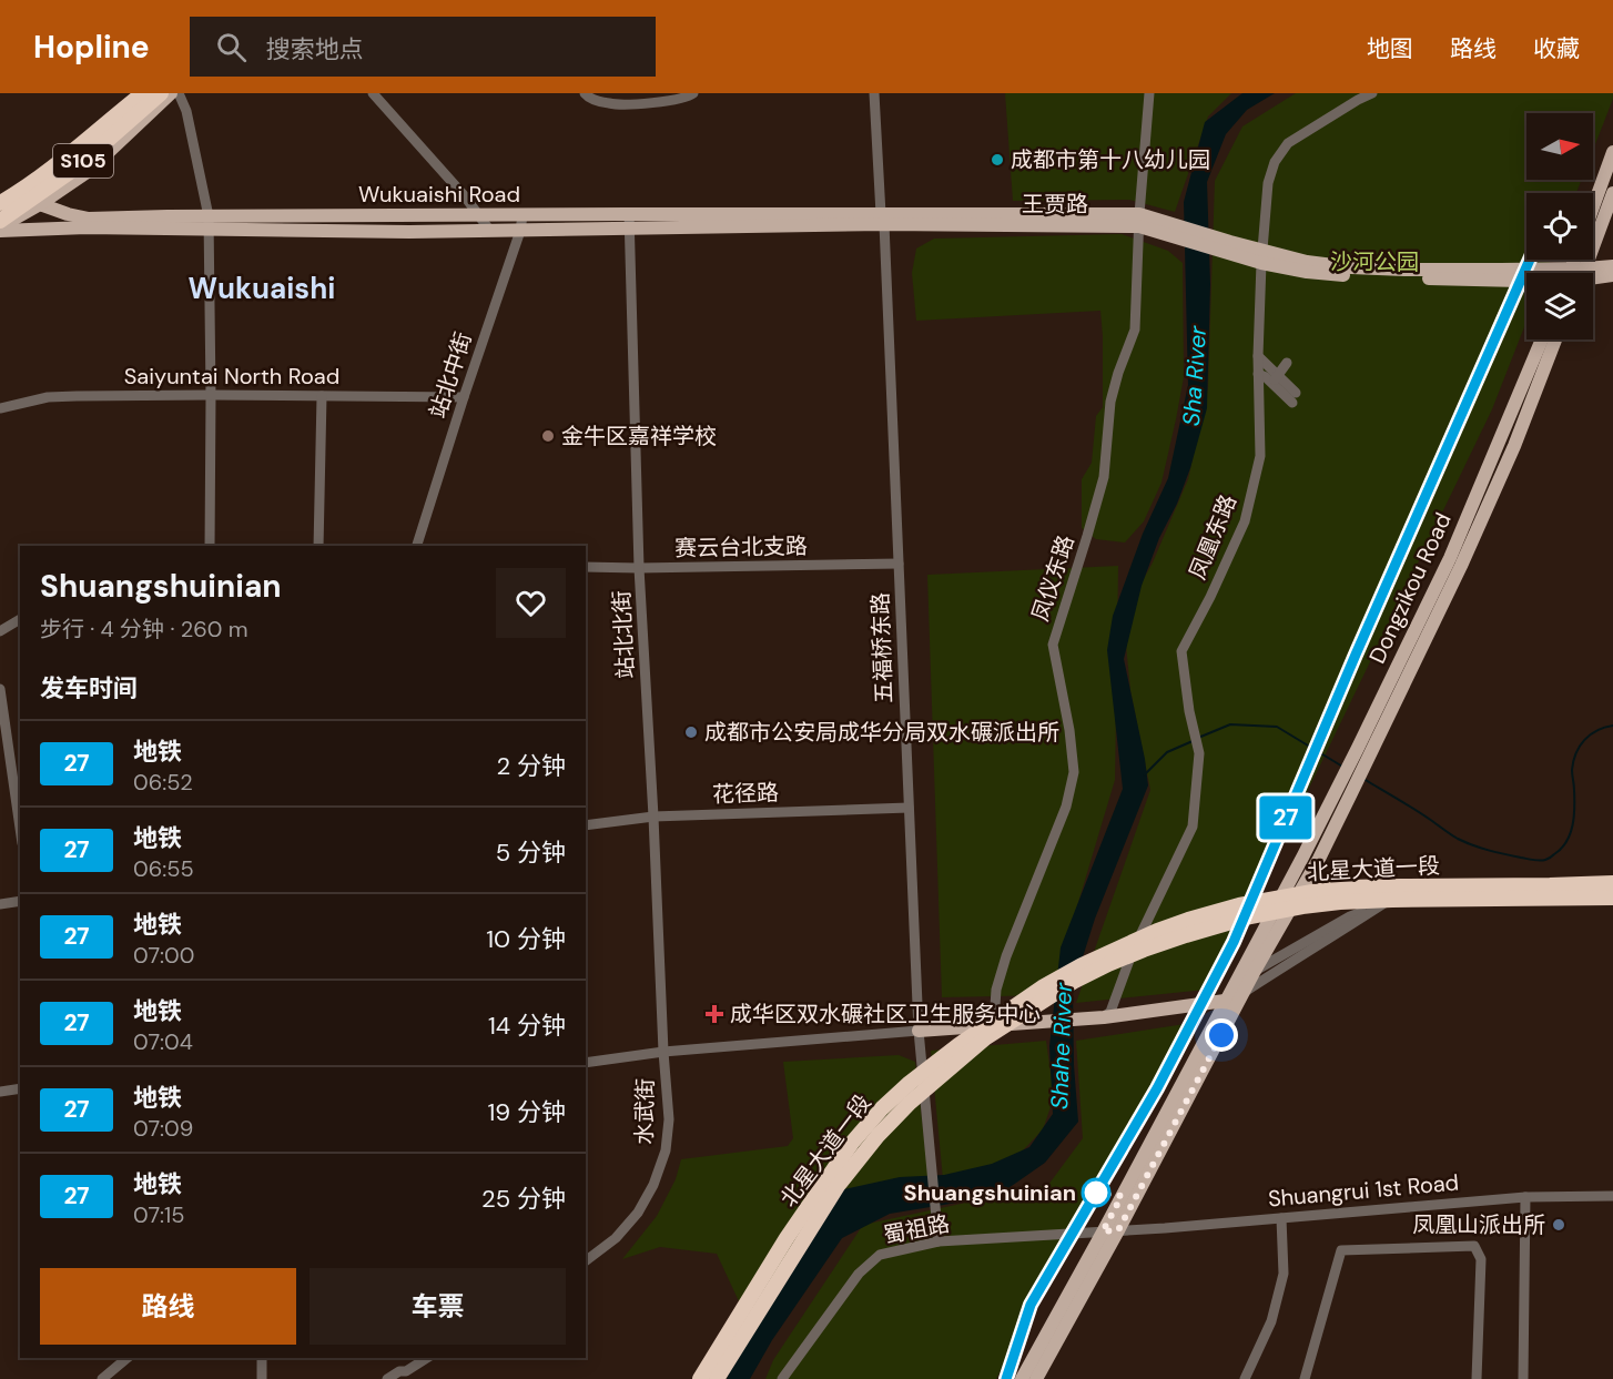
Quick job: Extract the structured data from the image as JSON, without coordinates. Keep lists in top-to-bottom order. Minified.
{"streets":{"highway":["S105","北星大道一段"],"main road":["Wukuaishi Road","Dongzikou Road"],"street":["站北中街","Saiyuntai North Road","凤凰东路","赛云台北支路","凤仪东路","站北北街","五福桥东路","花径路","水武街","Shuangrui 1st Road","蜀祖路"]},"crossings":[["S105","Wukuaishi Road"],["Wukuaishi Road","站北中街"],["Wukuaishi Road","凤凰东路"],["Wukuaishi Road","凤仪东路"],["Wukuaishi Road","站北北街"],["Wukuaishi Road","五福桥东路"],["站北中街","Saiyuntai North Road"],["赛云台北支路","站北北街"],["赛云台北支路","五福桥东路"],["Dongzikou Road","Shuangrui 1st Road"],["Dongzikou Road","蜀祖路"],["站北北街","花径路"],["站北北街","水武街"],["五福桥东路","花径路"],["五福桥东路","蜀祖路"],["Shuangrui 1st Road","蜀祖路"]],"districts":["Wukuaishi"],"water":["Sha River","Shahe River"],"parks":["沙河公园"],"places":{"other":["成都市第十八幼儿园","金牛区嘉祥学校","成都市公安局成华分局双水碾派出所","Shuangshuinian","凤凰山派出所"],"health":["成华区双水碾社区卫生服务中心"]},"lines":["metro line 27"],"north":"right","page":{"header":"Hopline","search":"搜索地点","nav":["地图","路线","收藏"],"on_map":"27","heading":[["Shuangshuinian","步行 · 4 分钟 · 260 m"],"发车时间"],"list":[{"mark":"27","name":"地铁","note":"06:52","value":"2 分钟"},{"mark":"27","name":"地铁","note":"06:55","value":"5 分钟"},{"mark":"27","name":"地铁","note":"07:00","value":"10 分钟"},{"mark":"27","name":"地铁","note":"07:04","value":"14 分钟"},{"mark":"27","name":"地铁","note":"07:09","value":"19 分钟"},{"mark":"27","name":"地铁","note":"07:15","value":"25 分钟"}],"buttons":["路线","车票"]}}
